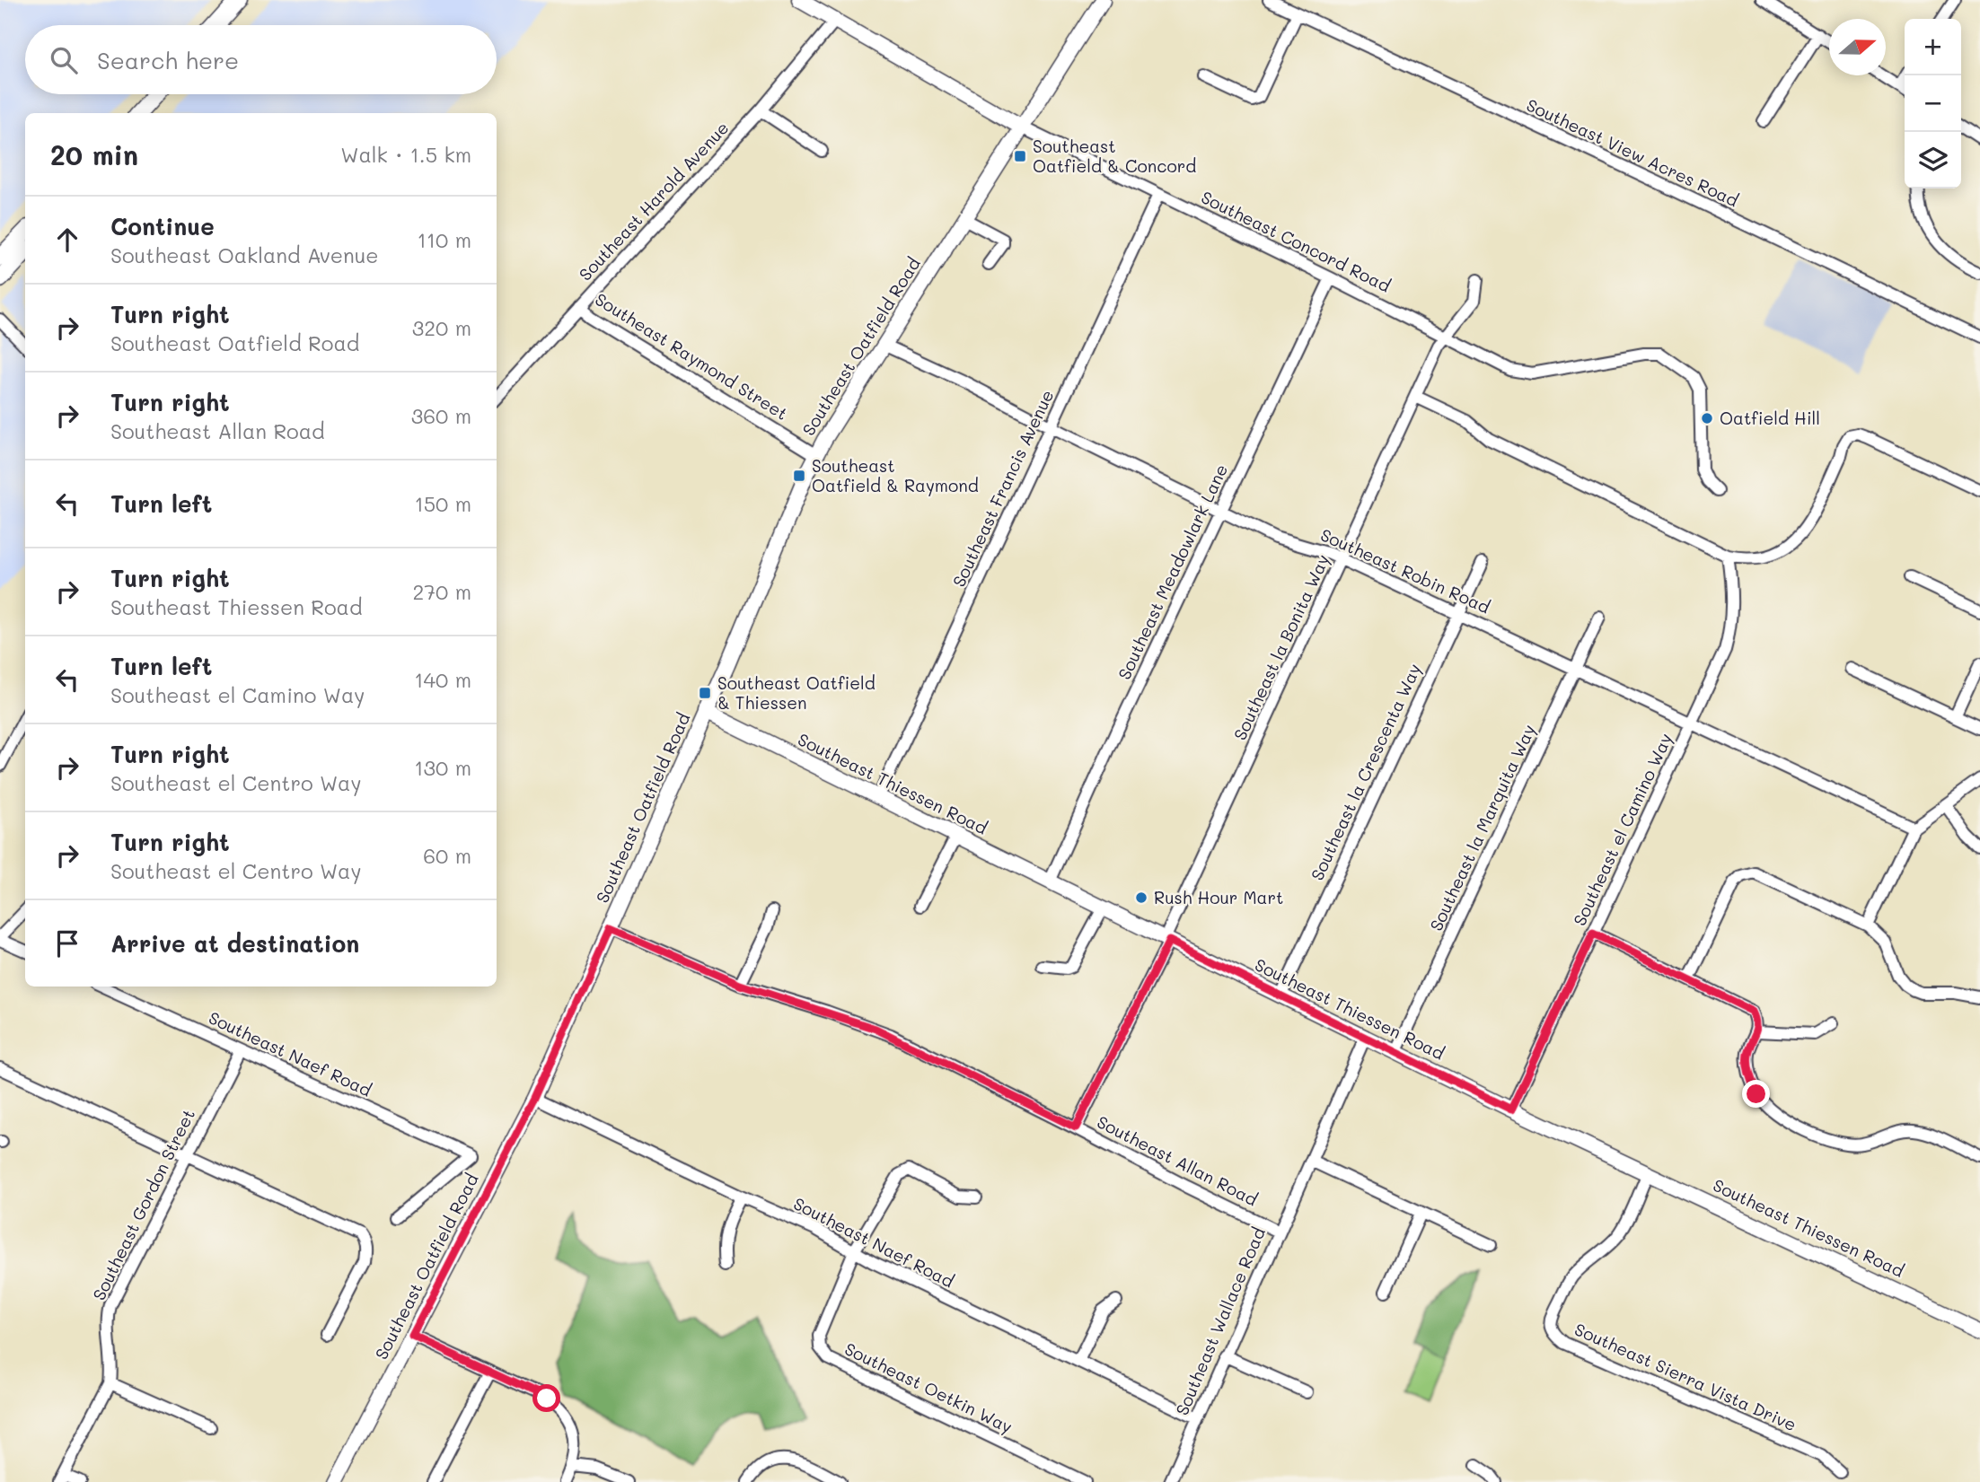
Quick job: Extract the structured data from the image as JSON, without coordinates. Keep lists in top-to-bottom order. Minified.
{"streets":{"main road":["Southeast Concord Road","Southeast Oatfield Road","Southeast Thiessen Road"],"street":["Southeast View Acres Road","Southeast Harold Avenue","Southeast Raymond Street","Southeast Francis Avenue","Southeast Robin Road","Southeast Meadowlark Lane","Southeast la Bonita Way","Southeast la Crescenta Way","Southeast la Marquita Way","Southeast el Camino Way","Southeast Naef Road","Southeast Allan Road","Southeast Gordon Street","Southeast Wallace Road","Southeast Sierra Vista Drive","Southeast Oetkin Way"]},"crossings":[["Southeast Harold Avenue","Southeast Concord Road"],["Southeast Harold Avenue","Southeast Raymond Street"],["Southeast Concord Road","Southeast Oatfield Road"],["Southeast Concord Road","Southeast Francis Avenue"],["Southeast Concord Road","Southeast Meadowlark Lane"],["Southeast Concord Road","Southeast la Bonita Way"],["Southeast Oatfield Road","Southeast Raymond Street"],["Southeast Oatfield Road","Southeast Robin Road"],["Southeast Oatfield Road","Southeast Thiessen Road"],["Southeast Oatfield Road","Southeast Naef Road"],["Southeast Oatfield Road","Southeast Allan Road"],["Southeast Francis Avenue","Southeast Robin Road"],["Southeast Francis Avenue","Southeast Thiessen Road"],["Southeast Robin Road","Southeast Meadowlark Lane"],["Southeast Robin Road","Southeast la Bonita Way"],["Southeast Robin Road","Southeast la Crescenta Way"],["Southeast Robin Road","Southeast la Marquita Way"],["Southeast Robin Road","Southeast el Camino Way"],["Southeast Meadowlark Lane","Southeast Thiessen Road"],["Southeast la Bonita Way","Southeast Thiessen Road"],["Southeast la Bonita Way","Southeast Allan Road"],["Southeast la Crescenta Way","Southeast Thiessen Road"],["Southeast Thiessen Road","Southeast la Marquita Way"],["Southeast Thiessen Road","Southeast el Camino Way"],["Southeast Thiessen Road","Southeast Wallace Road"],["Southeast Thiessen Road","Southeast Sierra Vista Drive"],["Southeast Naef Road","Southeast Gordon Street"],["Southeast Naef Road","Southeast Wallace Road"],["Southeast Naef Road","Southeast Oetkin Way"],["Southeast Allan Road","Southeast Wallace Road"]],"places":{"transit":["Southeast Oatfield & Concord","Southeast Oatfield & Raymond","Southeast Oatfield & Thiessen"],"other":["Oatfield Hill","Rush Hour Mart"]},"north":"right","page":{"map_buttons":["+","−"],"search":"Search here","heading":["20 min","Walk · 1.5 km"],"list":[["Continue","Southeast Oakland Avenue","110 m"],["Turn right","Southeast Oatfield Road","320 m"],["Turn right","Southeast Allan Road","360 m"],["Turn left","150 m"],["Turn right","Southeast Thiessen Road","270 m"],["Turn left","Southeast el Camino Way","140 m"],["Turn right","Southeast el Centro Way","130 m"],["Turn right","Southeast el Centro Way","60 m"],"Arrive at destination"]}}
